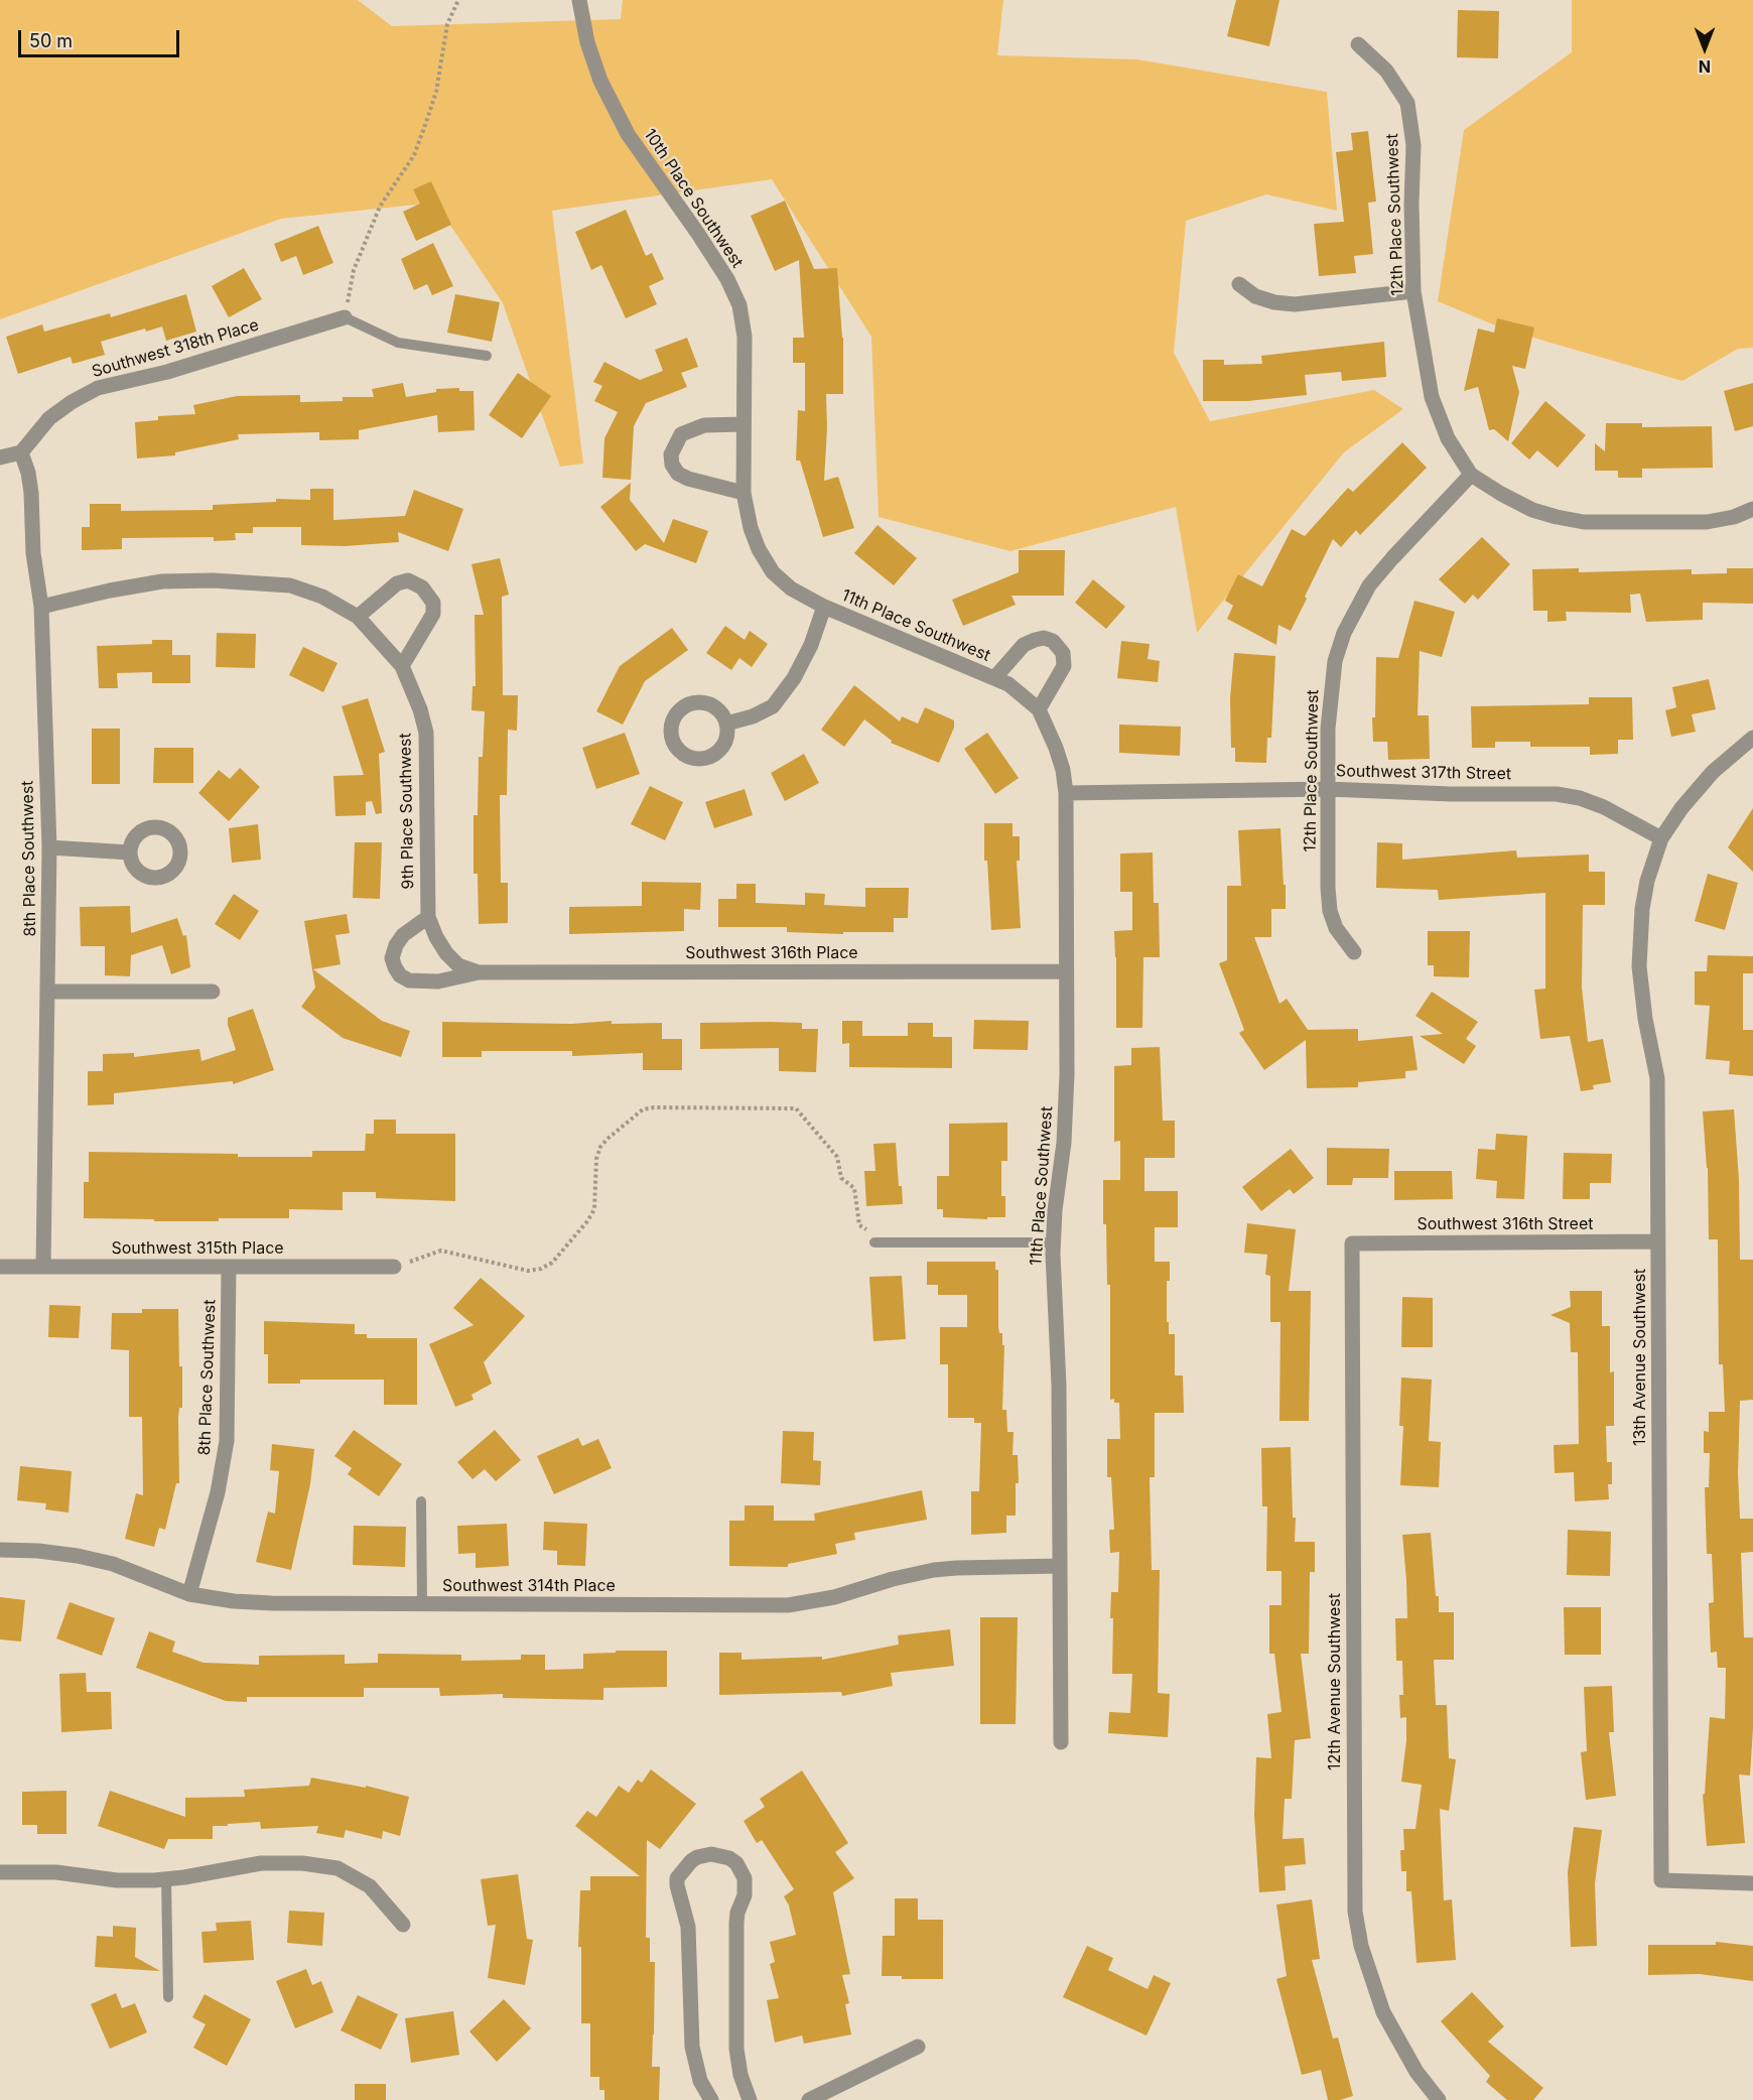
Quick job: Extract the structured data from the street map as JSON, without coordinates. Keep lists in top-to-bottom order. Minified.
{"streets":{"street":["10th Place Southwest","12th Place Southwest","Southwest 318th Place","11th Place Southwest","Southwest 317th Street","9th Place Southwest","8th Place Southwest","Southwest 316th Place","Southwest 316th Street","Southwest 315th Place","13th Avenue Southwest","Southwest 314th Place","12th Avenue Southwest"]},"crossings":[["10th Place Southwest","11th Place Southwest"],["12th Place Southwest","Southwest 317th Street"],["Southwest 318th Place","8th Place Southwest"],["11th Place Southwest","Southwest 317th Street"],["11th Place Southwest","Southwest 316th Place"],["11th Place Southwest","Southwest 314th Place"],["Southwest 317th Street","13th Avenue Southwest"],["9th Place Southwest","8th Place Southwest"],["9th Place Southwest","Southwest 316th Place"],["8th Place Southwest","Southwest 315th Place"],["8th Place Southwest","Southwest 314th Place"],["Southwest 316th Street","13th Avenue Southwest"],["Southwest 316th Street","12th Avenue Southwest"]],"scale_bar":"50 m","north":"bottom"}
